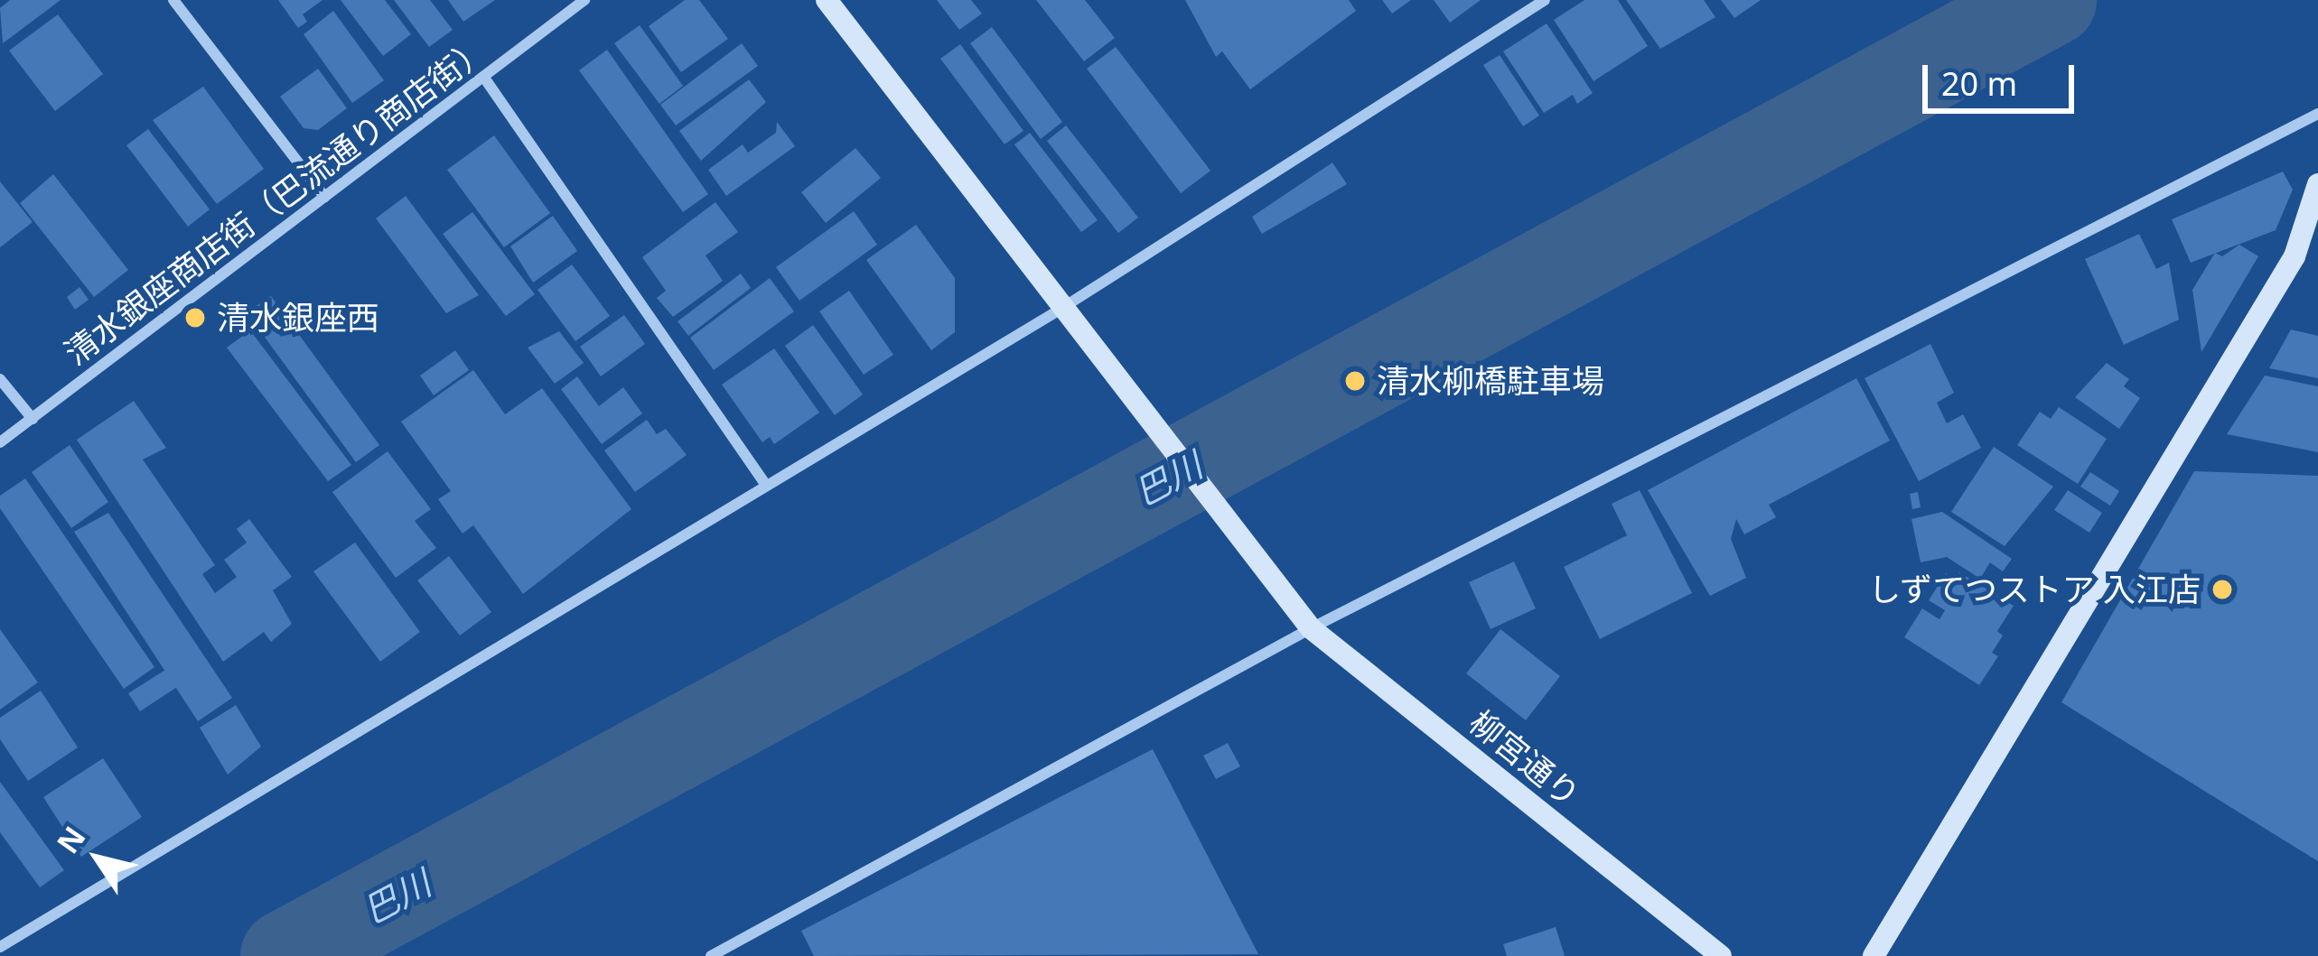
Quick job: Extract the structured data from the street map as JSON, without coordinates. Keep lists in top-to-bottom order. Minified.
{"streets":{"street":["清水銀座商店街（巴流通り商店街）","柳宮通り"]},"water":["巴川"],"places":["清水銀座西","清水柳橋駐車場","しずてつストア 入江店"],"scale_bar":"20 m","north":"top left"}
